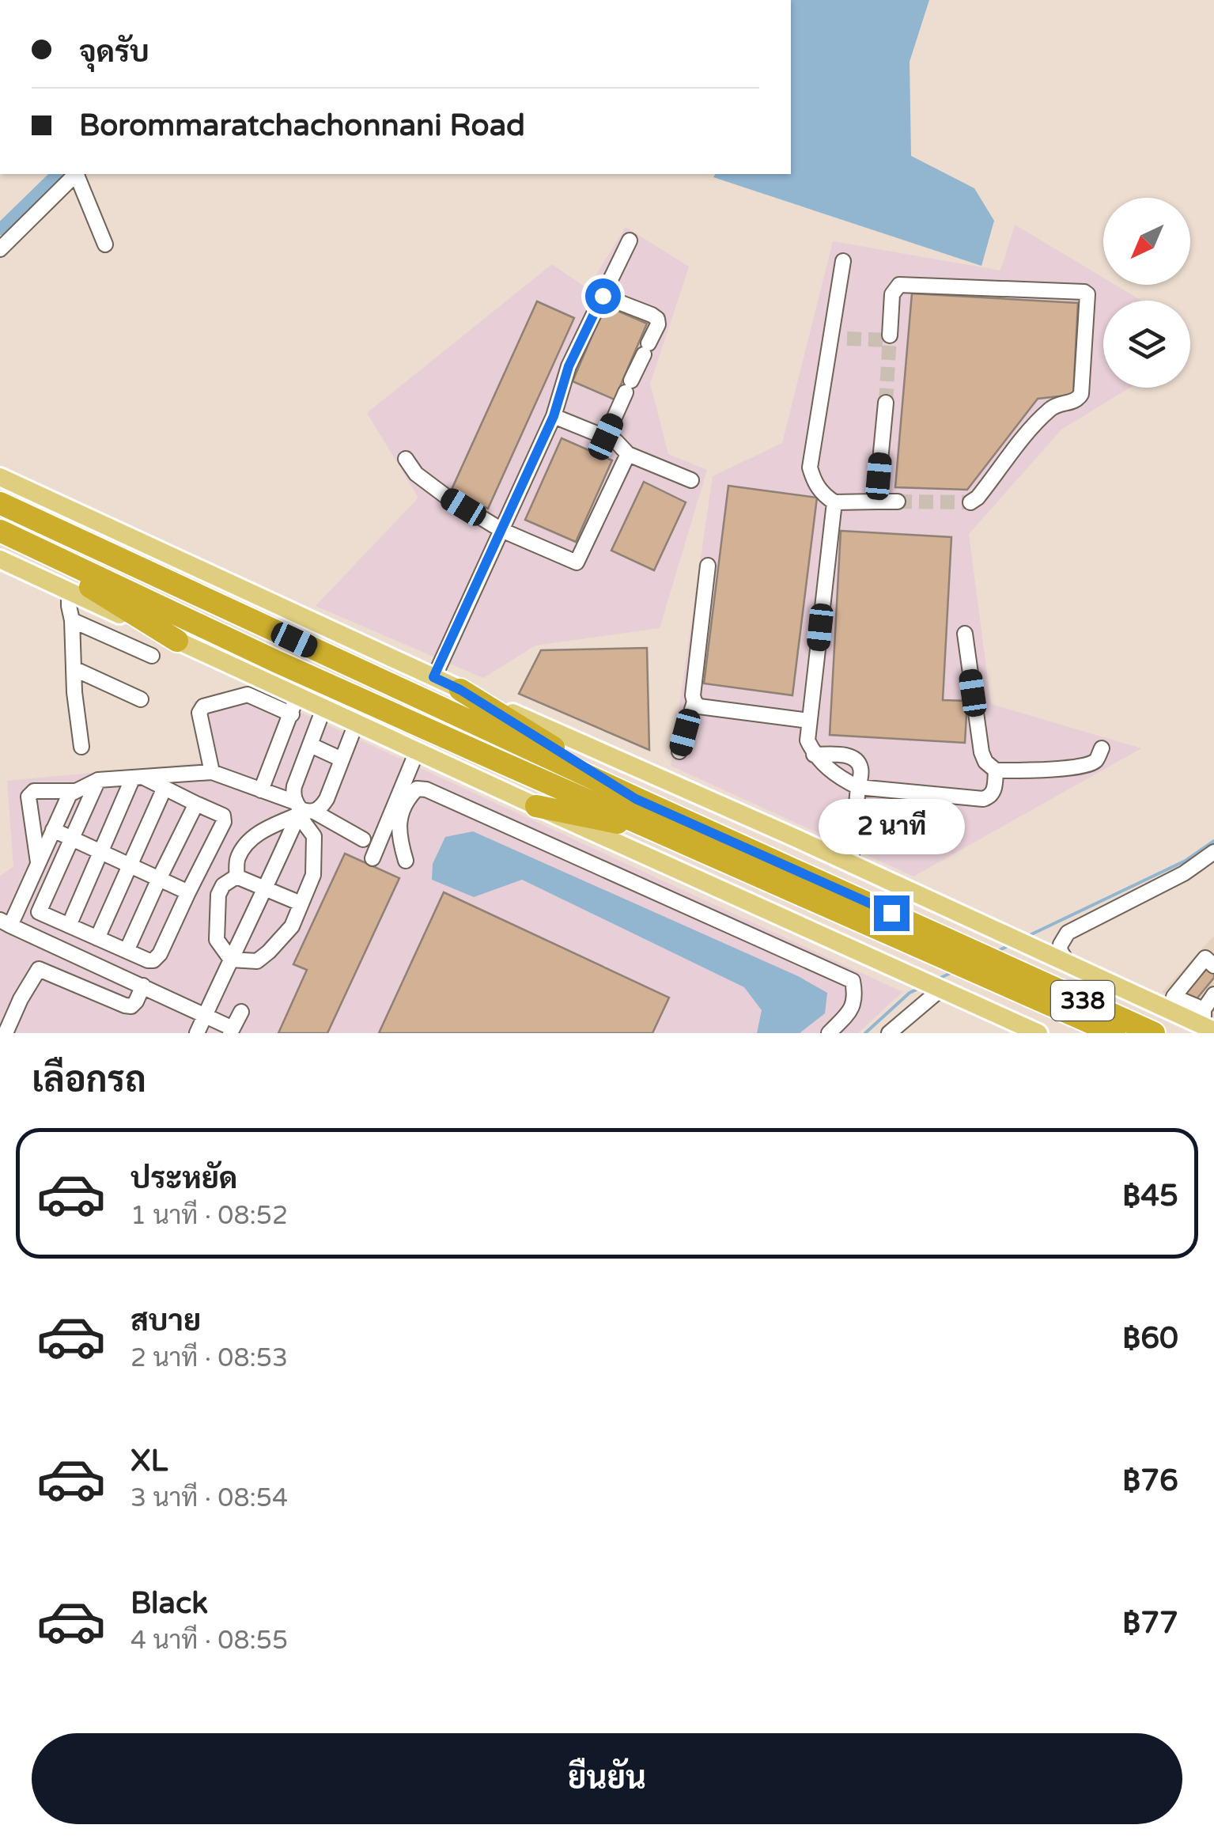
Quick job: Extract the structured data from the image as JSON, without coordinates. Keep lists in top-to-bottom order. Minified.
{"streets":{"highway":["338"]},"north":"bottom left","page":{"banner":["จุดรับ","Borommaratchachonnani Road"],"bubble":"2 นาที","heading":"เลือกรถ","list":[{"name":"ประหยัด","note":"1 นาที · 08:52","value":"฿45"},{"name":"สบาย","note":"2 นาที · 08:53","value":"฿60"},{"name":"XL","note":"3 นาที · 08:54","value":"฿76"},{"name":"Black","note":"4 นาที · 08:55","value":"฿77"}],"buttons":"ยืนยัน"}}
